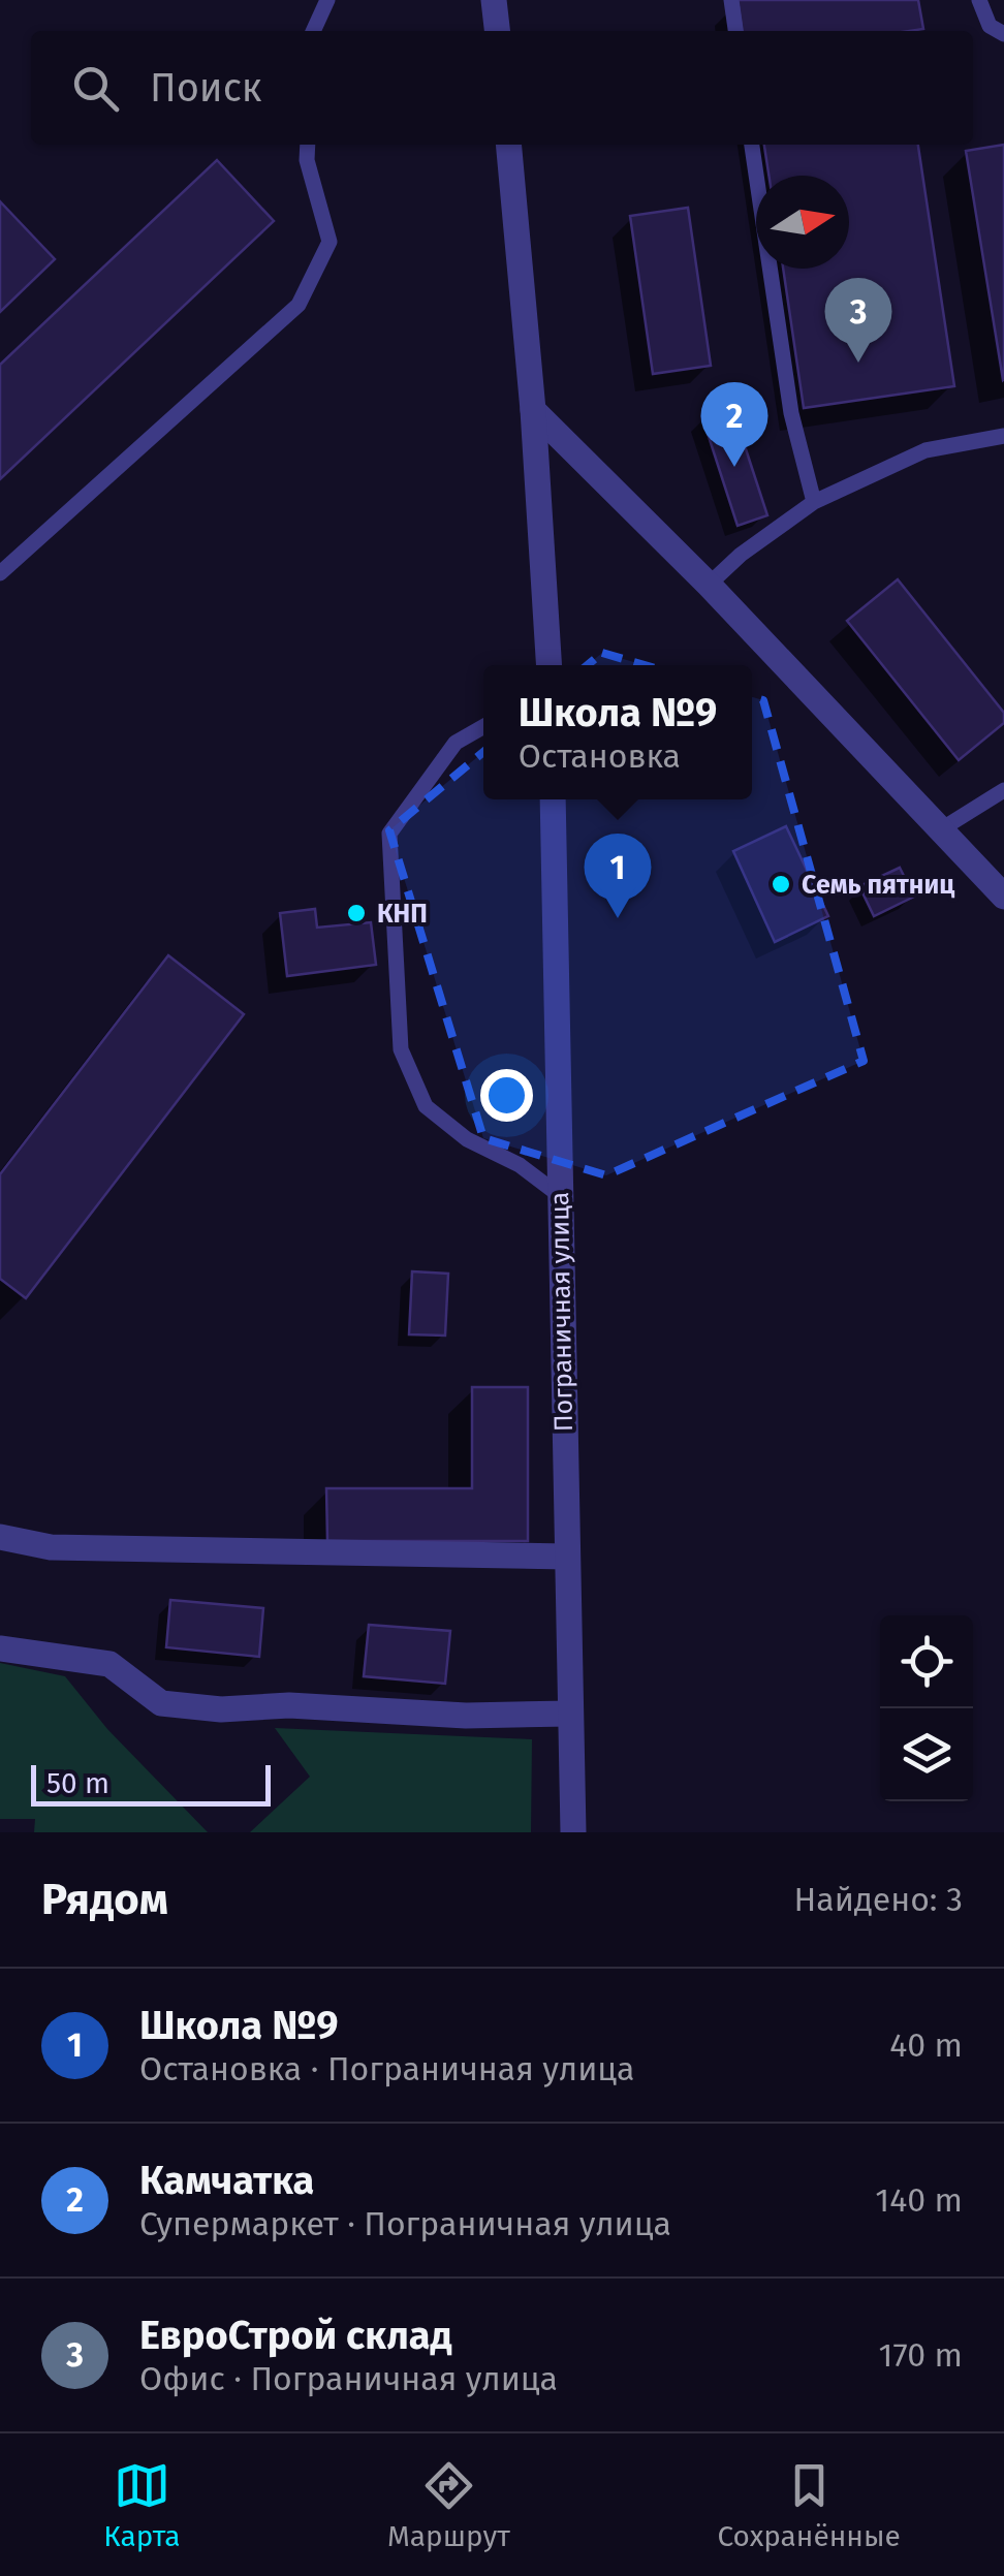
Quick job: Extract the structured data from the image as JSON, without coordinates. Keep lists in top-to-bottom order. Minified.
{"streets":{"street":["Пограничная улица"]},"places":["Семь пятниц","КНП"],"scale_bar":"50 m","north":"right","page":{"search":"Поиск","pins":["3","2","1"],"popup":["Школа №9","Остановка"],"scale":"50 m","heading":["Рядом","Найдено: 3"],"list":[{"mark":"1","name":"Школа №9","note":"Остановка · Пограничная улица","value":"40 m"},{"mark":"2","name":"Камчатка","note":"Супермаркет · Пограничная улица","value":"140 m"},{"mark":"3","name":"ЕвроСтрой склад","note":"Офис · Пограничная улица","value":"170 m"}],"nav":["Карта","Маршрут","Сохранённые"]}}
